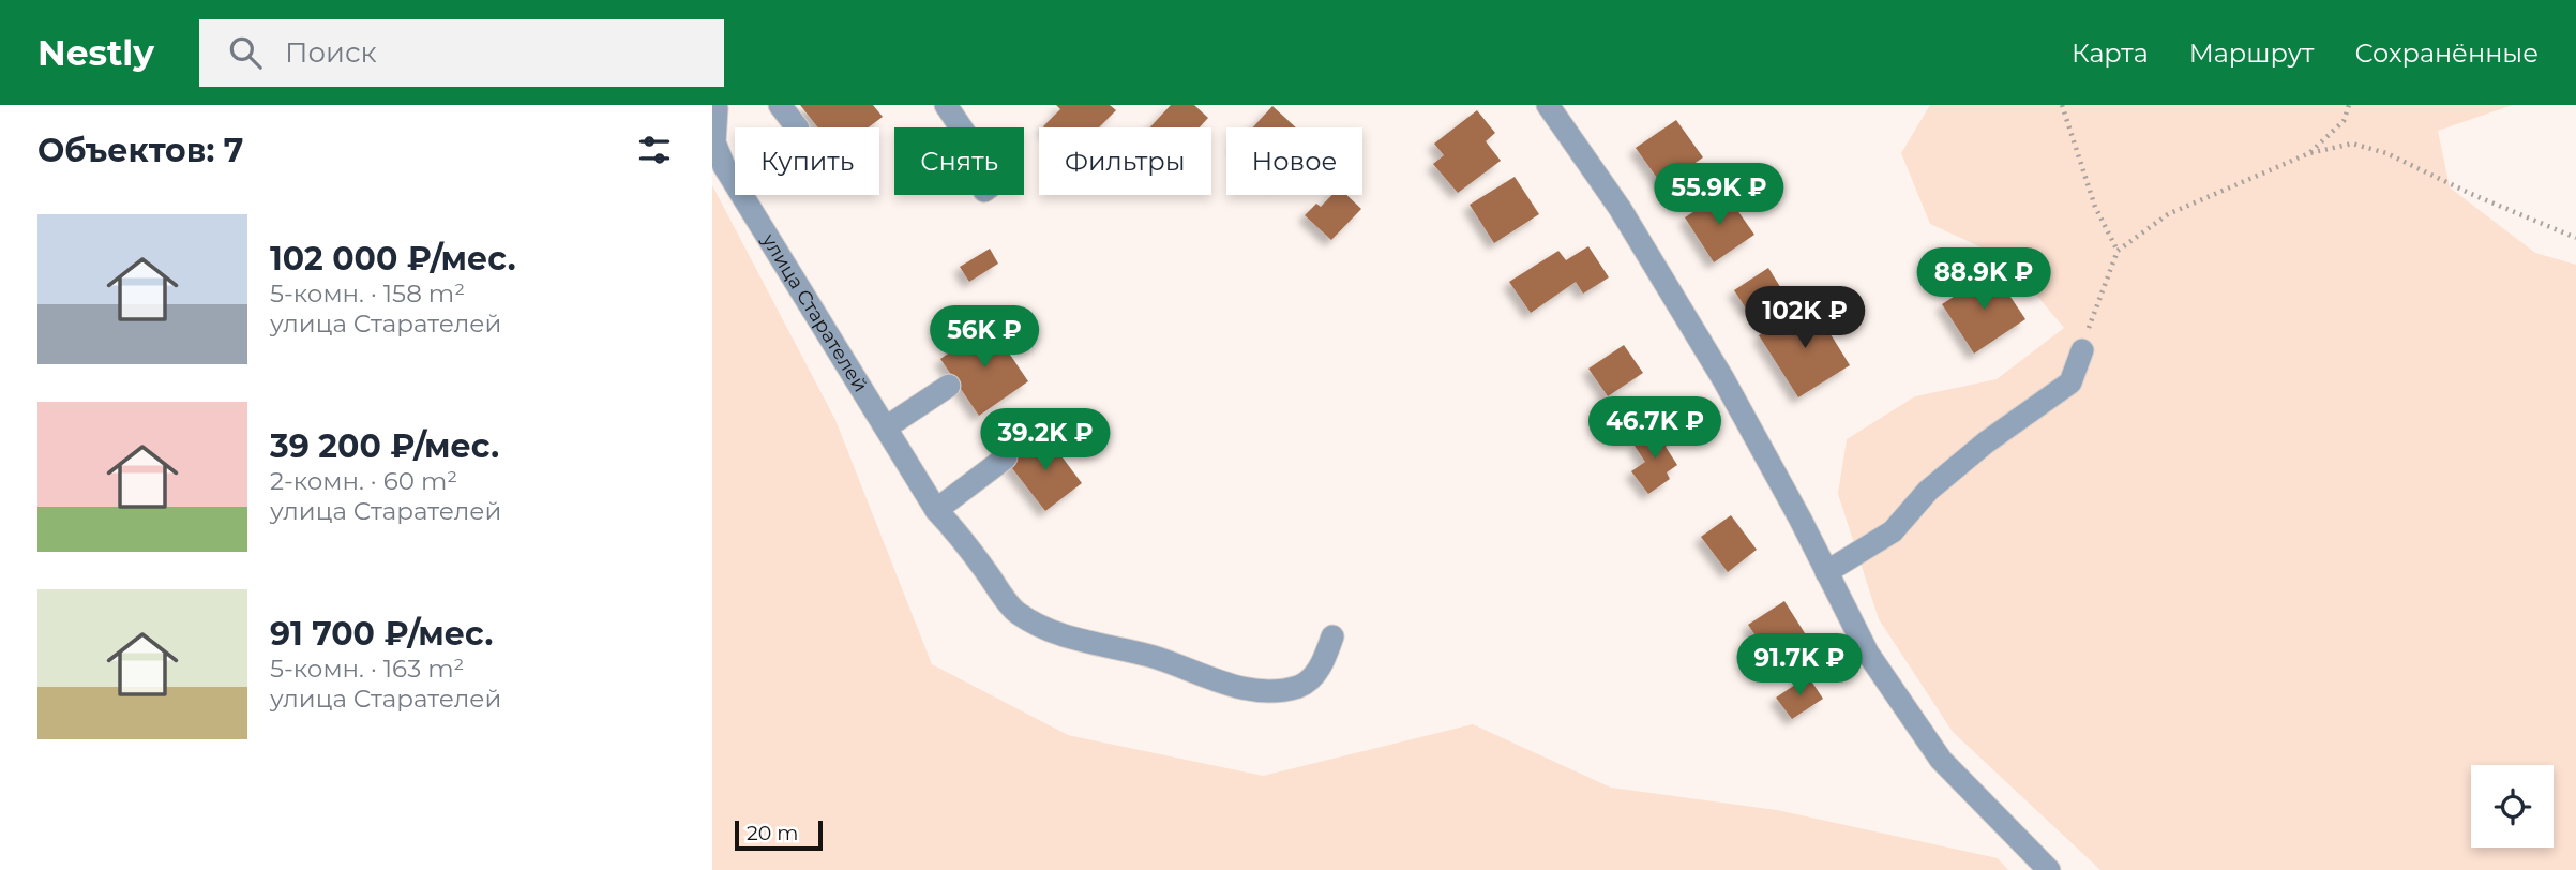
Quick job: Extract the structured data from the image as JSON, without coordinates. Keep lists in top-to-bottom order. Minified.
{"streets":{"street":["улица Старателей"]},"scale_bar":"20 m","page":{"header":"Nestly","search":"Поиск","nav":["Карта","Маршрут","Сохранённые"],"heading":"Объектов: 7","chip":["Купить","Снять","Фильтры","Новое"],"price":["55.9K ₽","88.9K ₽","102K ₽","56K ₽","46.7K ₽","39.2K ₽","91.7K ₽"],"list":[{"name":"102 000 ₽/мес.","note":"5-комн. · 158 m² · улица Старателей"},{"name":"39 200 ₽/мес.","note":"2-комн. · 60 m² · улица Старателей"},{"name":"91 700 ₽/мес.","note":"5-комн. · 163 m² · улица Старателей"}],"scale":"20 m"}}
